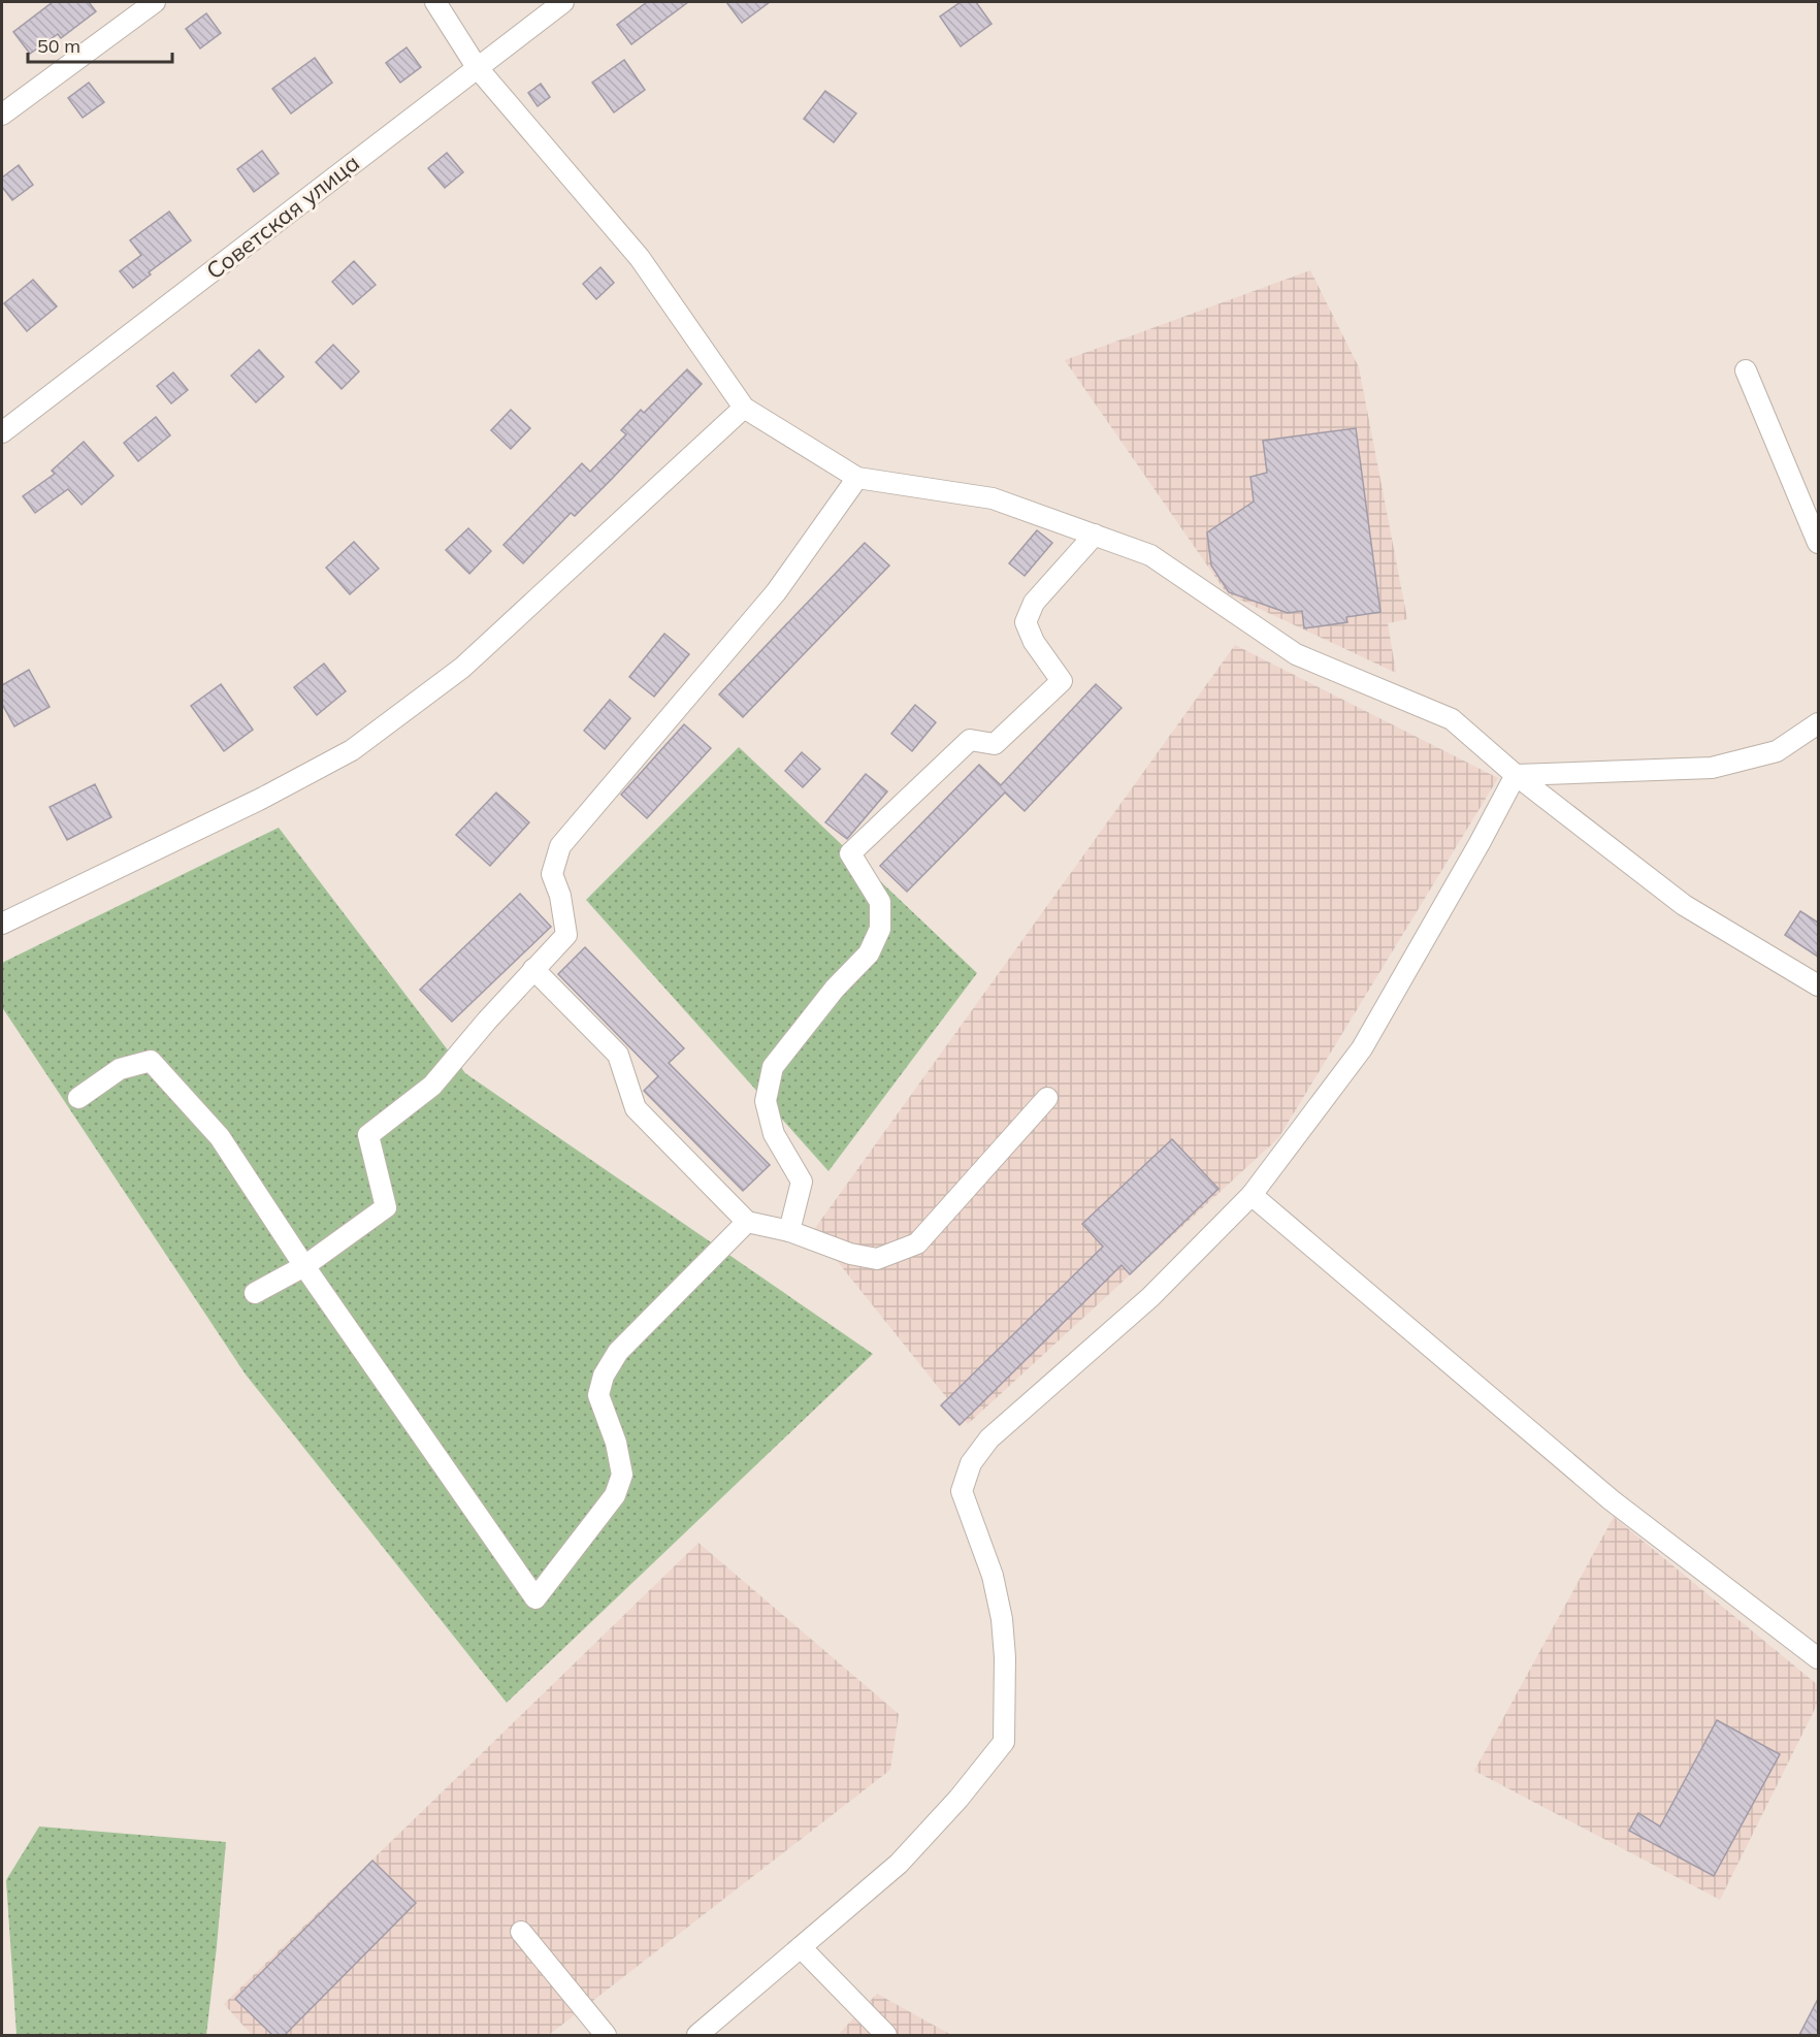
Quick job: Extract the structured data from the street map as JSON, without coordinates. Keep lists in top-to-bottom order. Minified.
{"streets":{"street":["Советская улица"]},"scale_bar":"50 m"}
